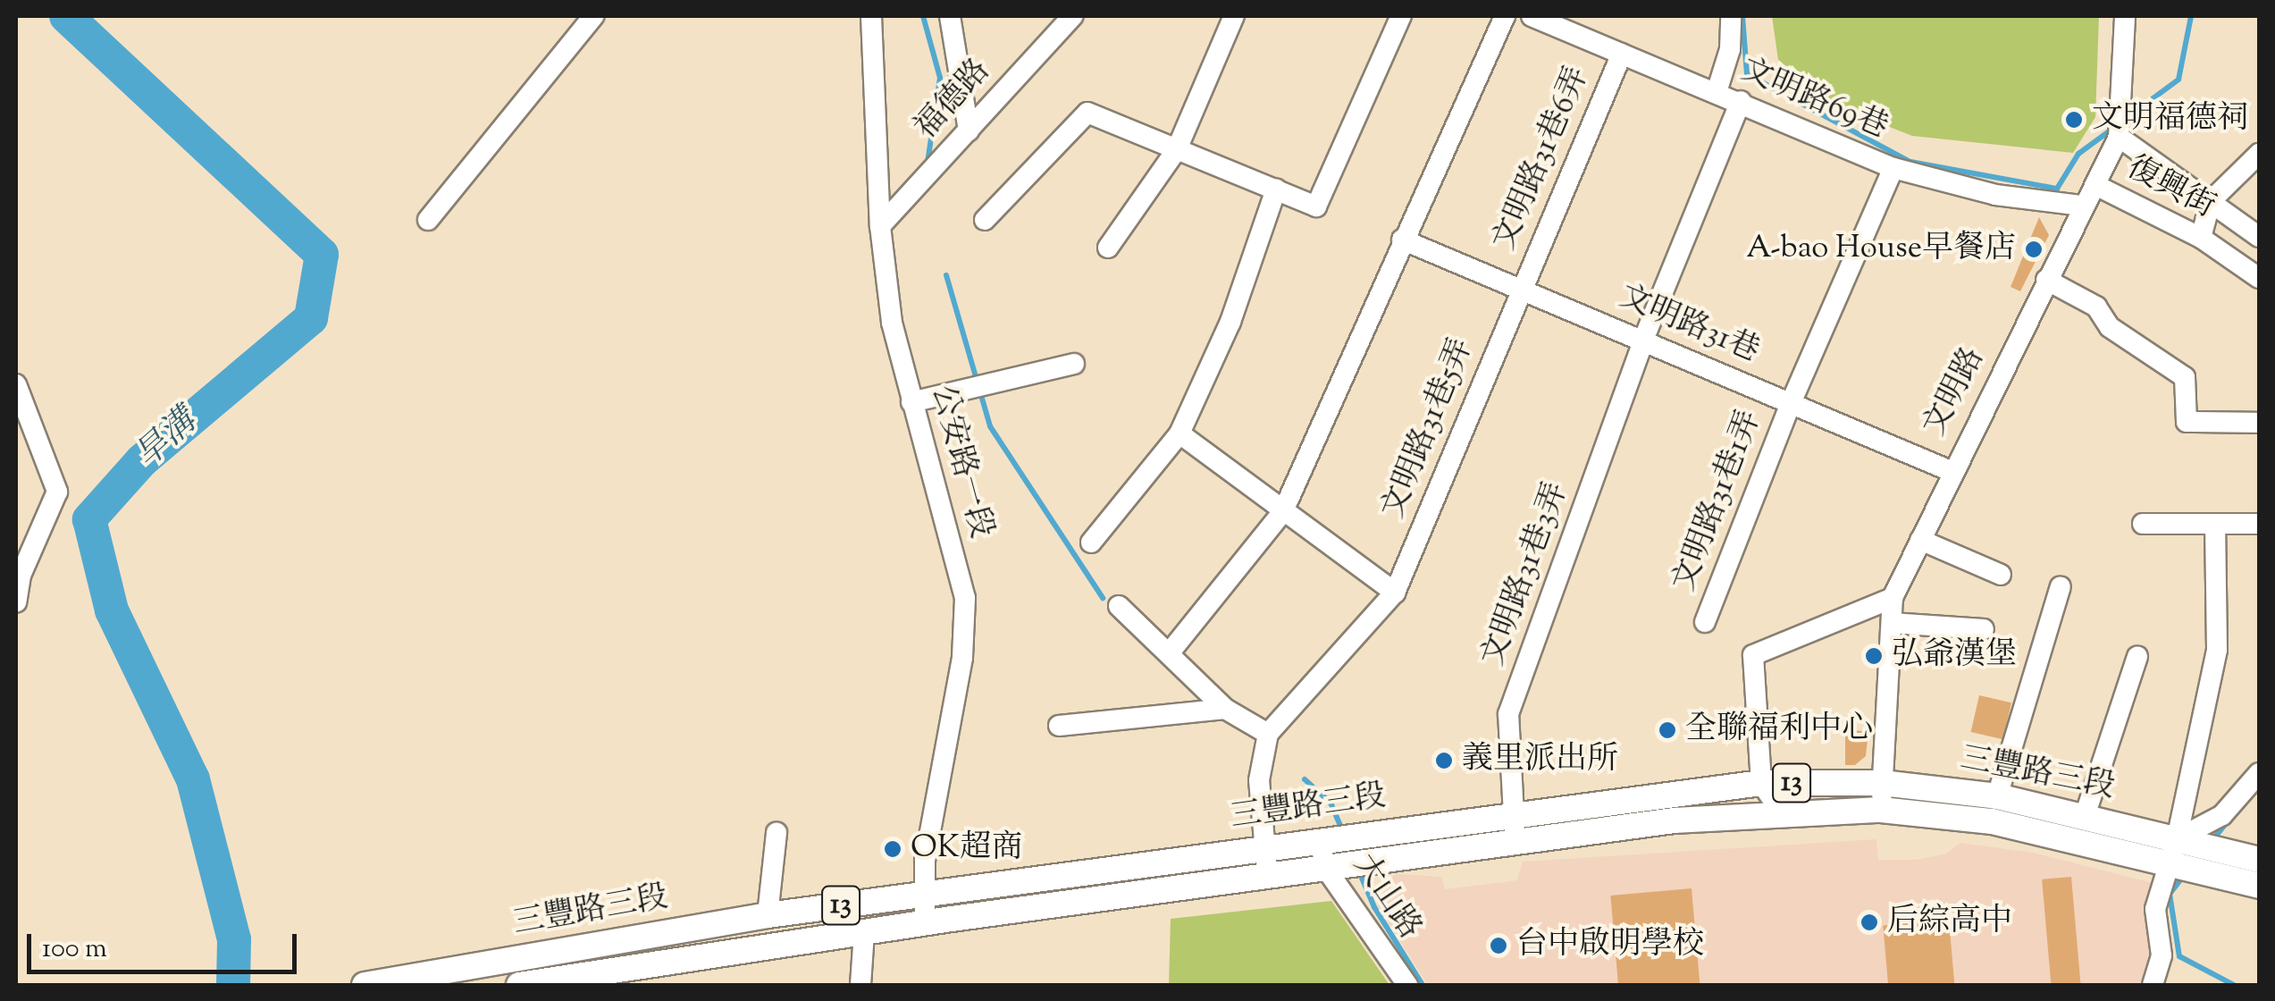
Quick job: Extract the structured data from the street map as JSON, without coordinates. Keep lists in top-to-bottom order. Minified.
{"streets":{"main road":["三豐路三段","13"],"street":["福德路","文明路69巷","文明路31巷6弄","復興街","文明路31巷","文明路","文明路31巷5弄","公安路一段","文明路31巷1弄","文明路31巷3弄","大山路"]},"crossings":[["福德路","公安路一段"],["文明路69巷","文明路31巷6弄"],["文明路69巷","文明路"],["文明路69巷","文明路31巷1弄"],["文明路69巷","文明路31巷3弄"],["文明路31巷6弄","文明路31巷"],["文明路31巷6弄","文明路31巷5弄"],["復興街","文明路"],["文明路31巷","文明路"],["文明路31巷","文明路31巷5弄"],["文明路31巷","文明路31巷1弄"],["文明路31巷","文明路31巷3弄"],["文明路","三豐路三段"],["公安路一段","三豐路三段"],["文明路31巷3弄","三豐路三段"],["三豐路三段","大山路"]],"water":["旱溝"],"places":["文明福德祠","A-bao House早餐店","弘爺漢堡","全聯福利中心","義里派出所","OK超商","后綜高中","台中啟明學校"],"scale_bar":"100 m"}
